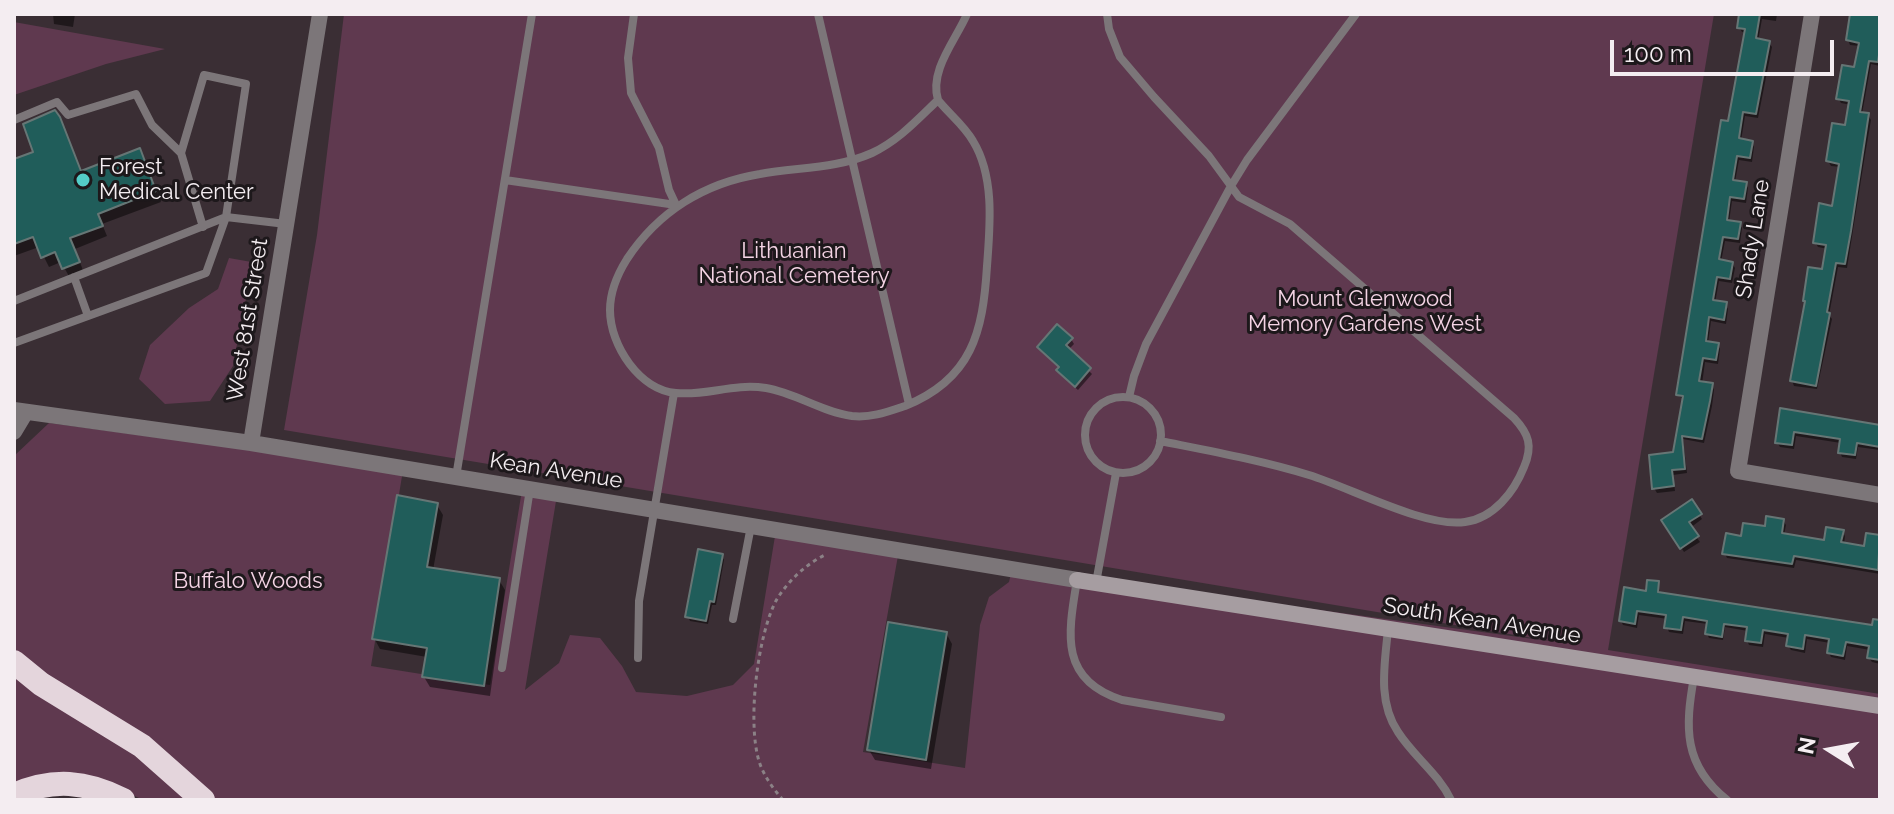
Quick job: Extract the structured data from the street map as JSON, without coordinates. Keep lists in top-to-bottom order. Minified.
{"streets":{"street":["Shady Lane","West 81st Street","Kean Avenue","South Kean Avenue"]},"crossings":[["West 81st Street","Kean Avenue"],["Kean Avenue","South Kean Avenue"]],"parks":["Lithuanian National Cemetery","Mount Glenwood Memory Gardens West","Buffalo Woods"],"places":["Forest Medical Center"],"scale_bar":"100 m","north":"left"}
